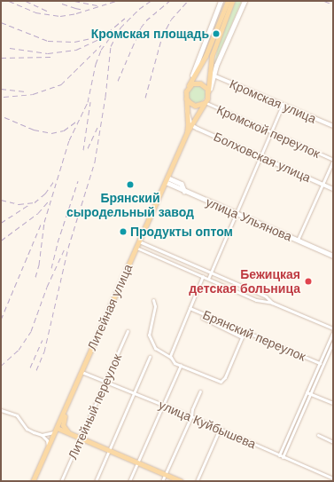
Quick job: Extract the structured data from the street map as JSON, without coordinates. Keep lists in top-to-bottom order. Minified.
{"streets":{"main road":["улица Ульянова","Литейная улица"],"street":["Кромская улица","Кромской переулок","Болховская улица","Брянский переулок","Литейный переулок","улица Куйбышева"]},"crossings":[["Кромской переулок","Литейная улица"],["Болховская улица","Литейная улица"],["улица Ульянова","Литейная улица"],["Литейная улица","улица Куйбышева"],["Литейный переулок","улица Куйбышева"]],"places":["Кромская площадь","Брянский сыродельный завод","Продукты оптом","Бежицкая детская больница"]}
